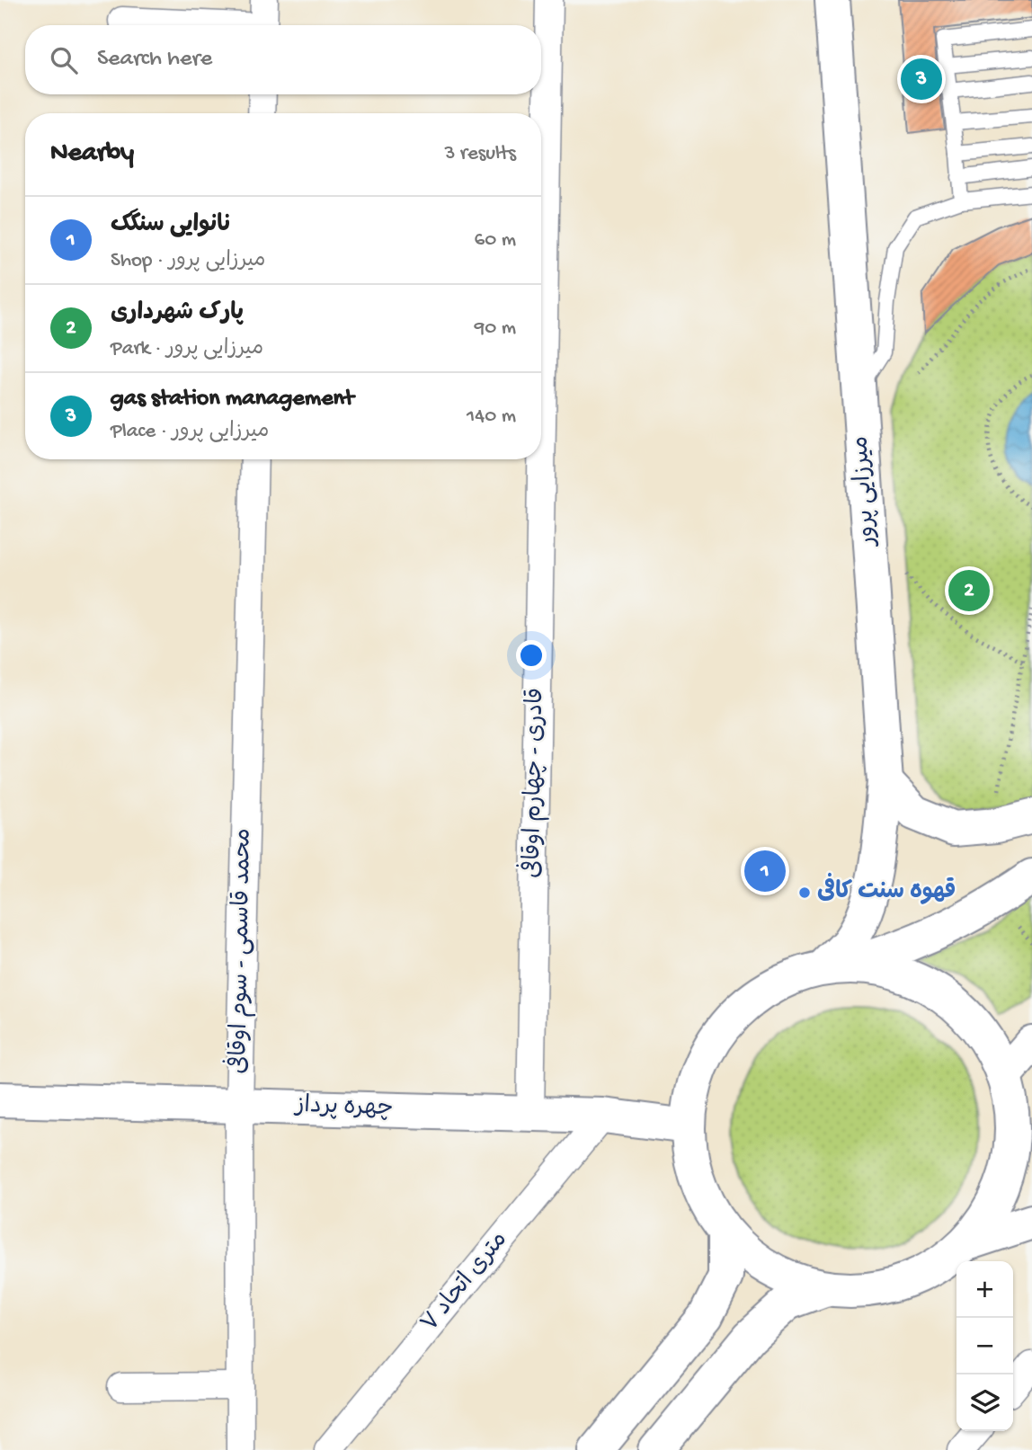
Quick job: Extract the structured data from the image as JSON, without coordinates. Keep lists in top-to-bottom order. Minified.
{"streets":{"main road":["میرزایی پرور","چهره پرداز"],"street":["قادری - چهارم اوقافی","محمد قاسمی - سوم اوقافی","۷ متری اتحاد"]},"crossings":[["قادری - چهارم اوقافی","چهره پرداز"],["محمد قاسمی - سوم اوقافی","چهره پرداز"],["چهره پرداز","۷ متری اتحاد"]],"places":["قهوه سنت کافی"],"page":{"search":"Search here","pins":["3","2","1"],"heading":["Nearby","3 results"],"list":[{"mark":"1","name":"نانوایی سنگک","note":"Shop · میرزایی پرور","value":"60 m"},{"mark":"2","name":"پارک شهرداری","note":"Park · میرزایی پرور","value":"90 m"},{"mark":"3","name":"gas station management","note":"Place · میرزایی پرور","value":"140 m"}],"map_buttons":["+","−"]}}
